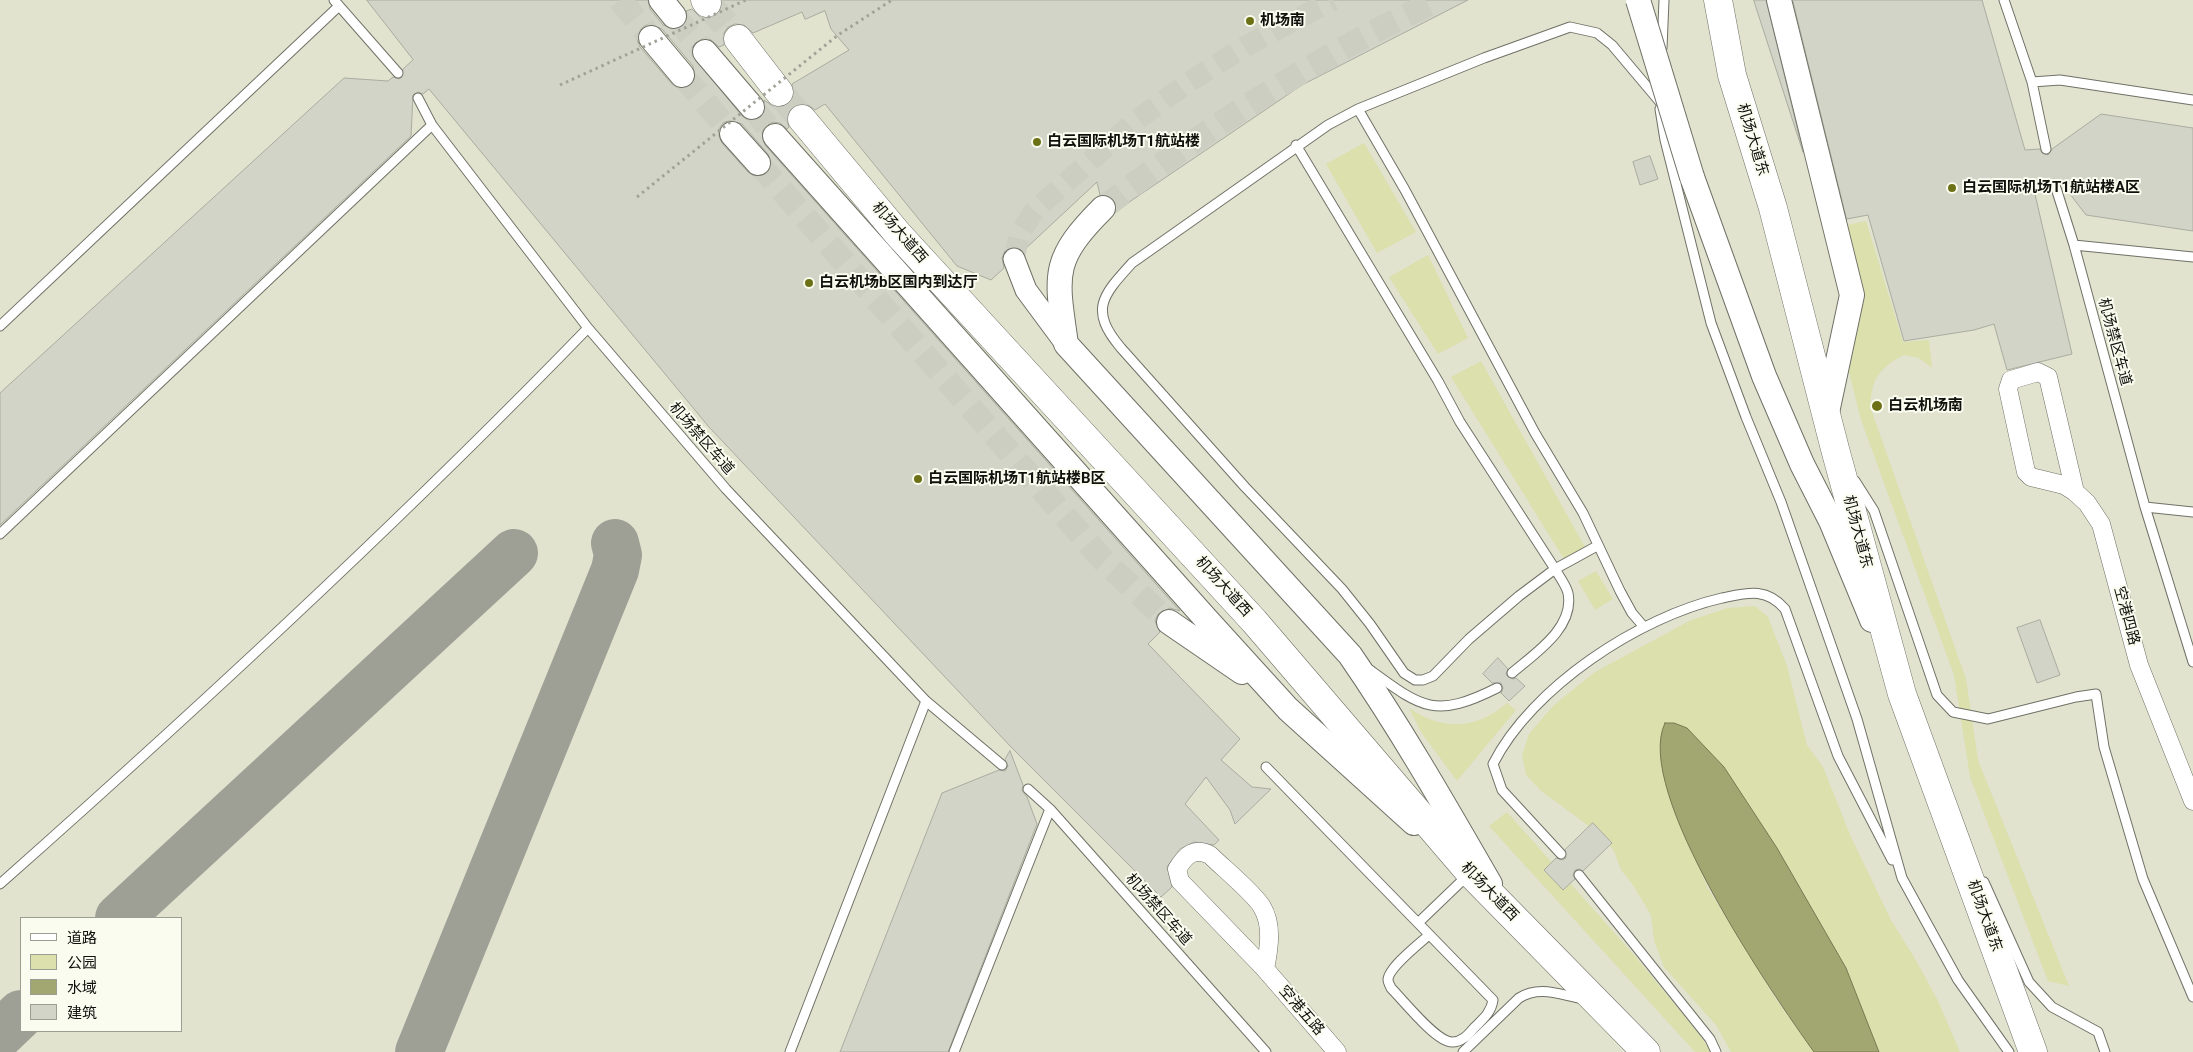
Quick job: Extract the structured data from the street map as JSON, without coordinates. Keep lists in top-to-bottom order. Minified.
{"streets":{"highway":["机场大道东","机场大道西"],"street":["空港四路","空港五路"],"lane":["机场禁区车道"]},"places":["机场南","白云国际机场T1航站楼","白云国际机场T1航站楼A区","白云机场b区国内到达厅","白云机场南","白云国际机场T1航站楼B区"],"legend":["道路","公园","水域","建筑"]}
